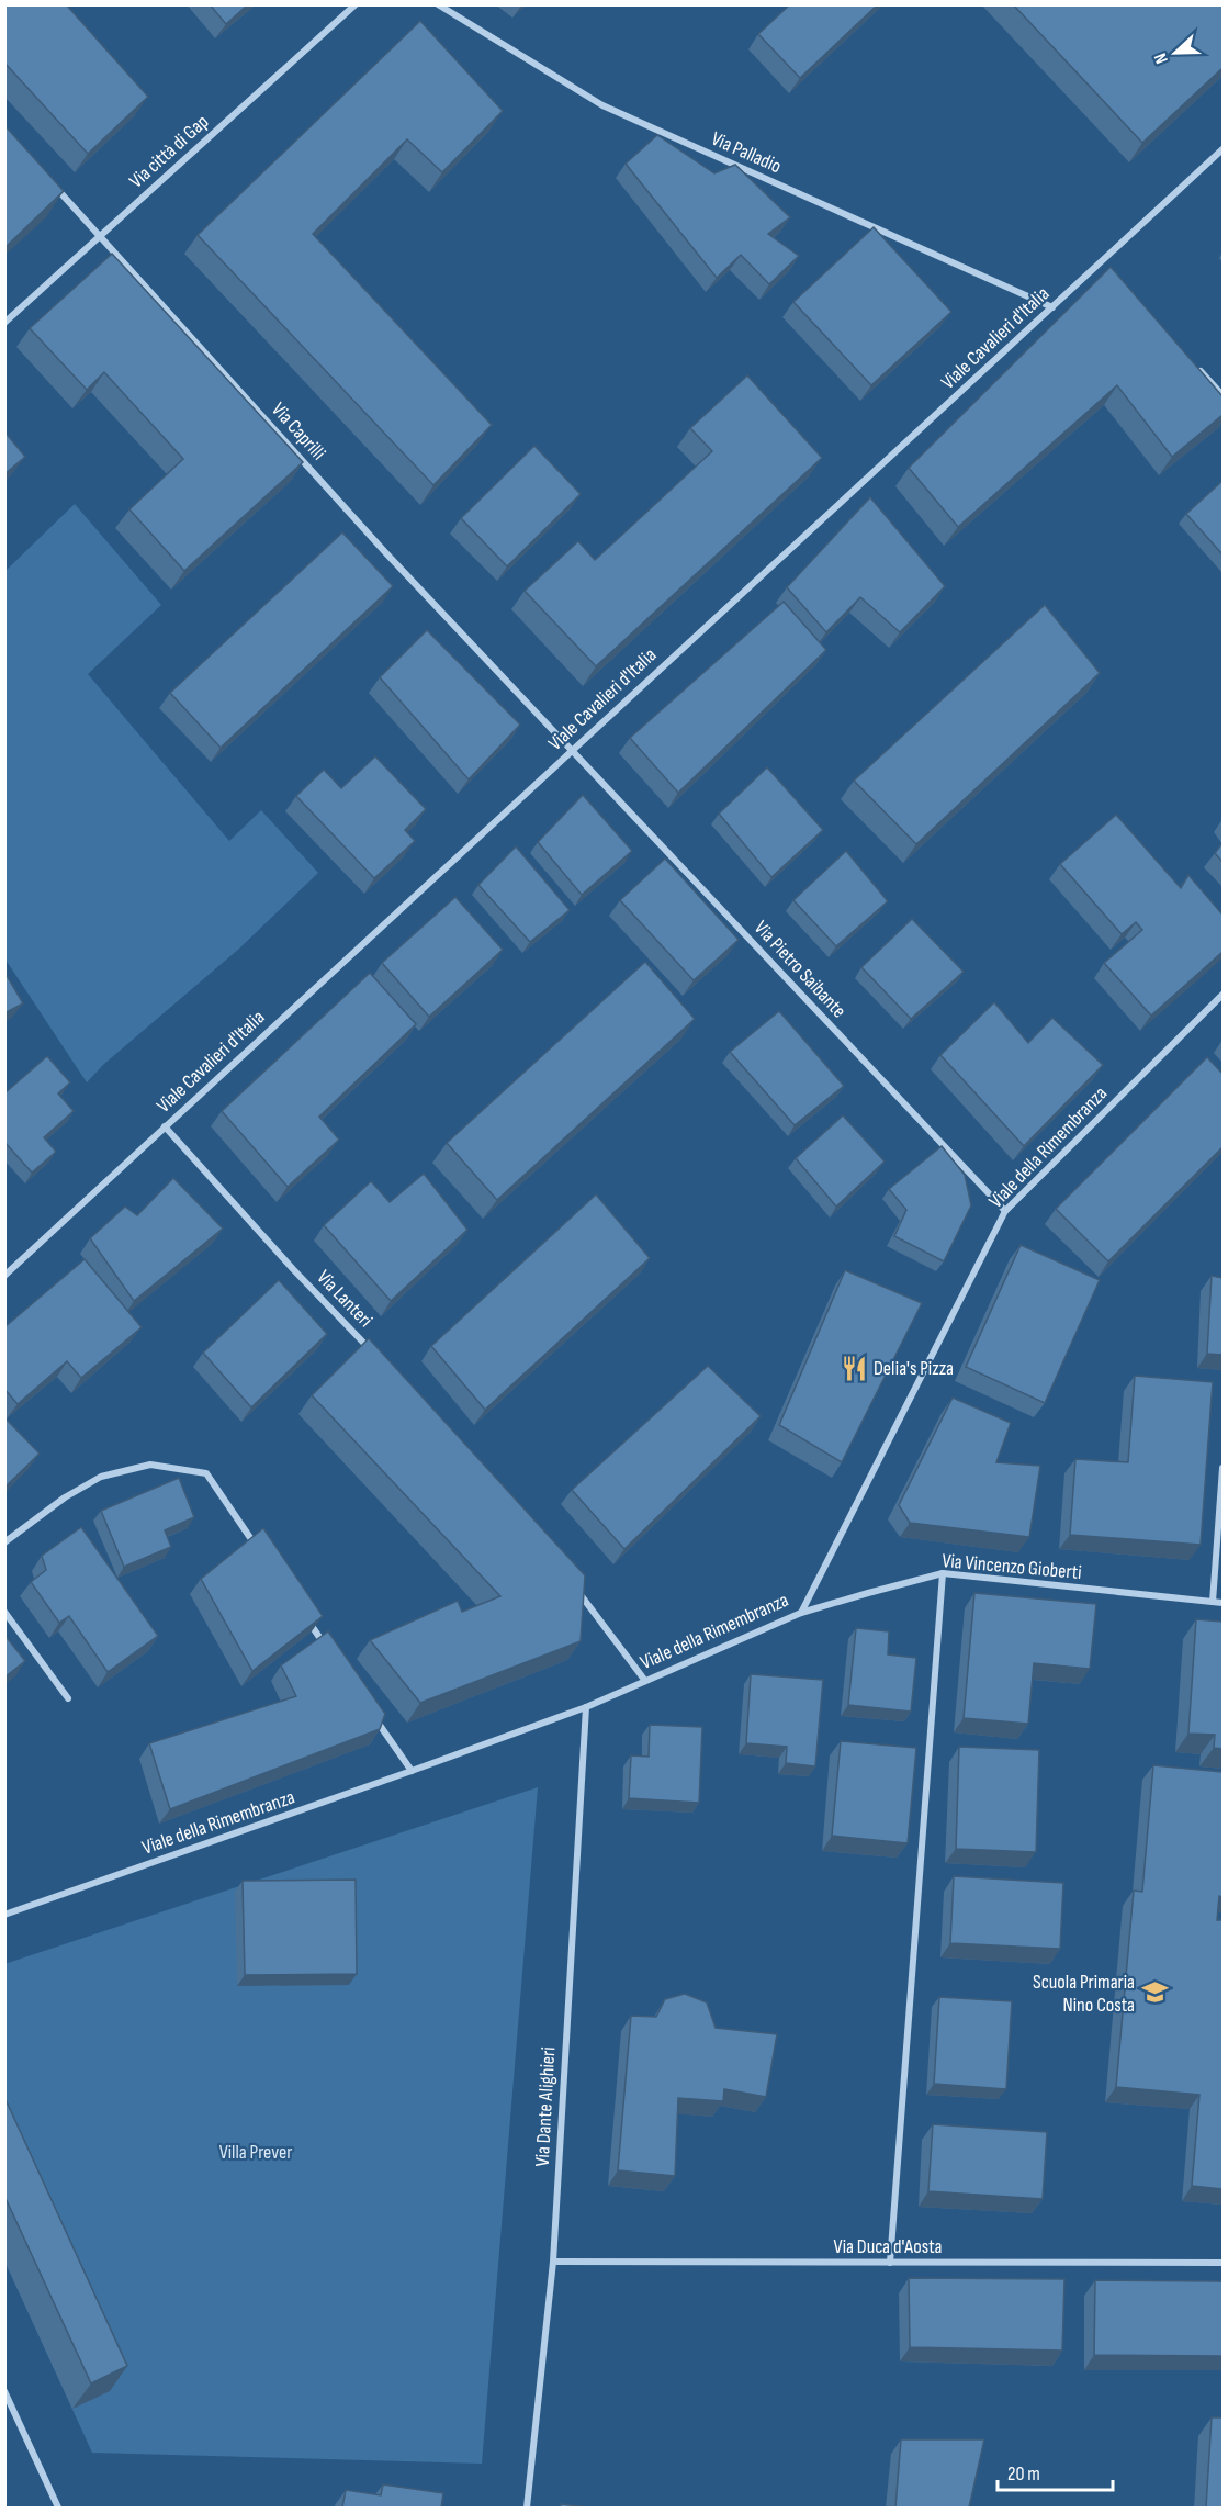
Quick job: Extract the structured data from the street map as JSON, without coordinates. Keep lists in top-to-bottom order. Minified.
{"streets":{"street":["Via città di Gap","Via Palladio","Viale Cavalieri d'Italia","Via Caprilli","Via Pietro Saibante","Viale della Rimembranza","Via Lanteri","Via Vincenzo Gioberti","Via Dante Alighieri","Via Duca d'Aosta"]},"crossings":[["Via città di Gap","Via Caprilli"],["Via Palladio","Viale Cavalieri d'Italia"],["Viale Cavalieri d'Italia","Via Caprilli"],["Viale Cavalieri d'Italia","Via Pietro Saibante"],["Viale Cavalieri d'Italia","Via Lanteri"],["Via Caprilli","Via Pietro Saibante"],["Via Pietro Saibante","Viale della Rimembranza"],["Viale della Rimembranza","Via Vincenzo Gioberti"],["Viale della Rimembranza","Via Dante Alighieri"],["Via Dante Alighieri","Via Duca d'Aosta"]],"parks":["Villa Prever"],"places":{"restaurant":["Delia's Pizza"],"school or university":["Scuola Primaria Nino Costa"]},"scale_bar":"20 m","north":"left"}
